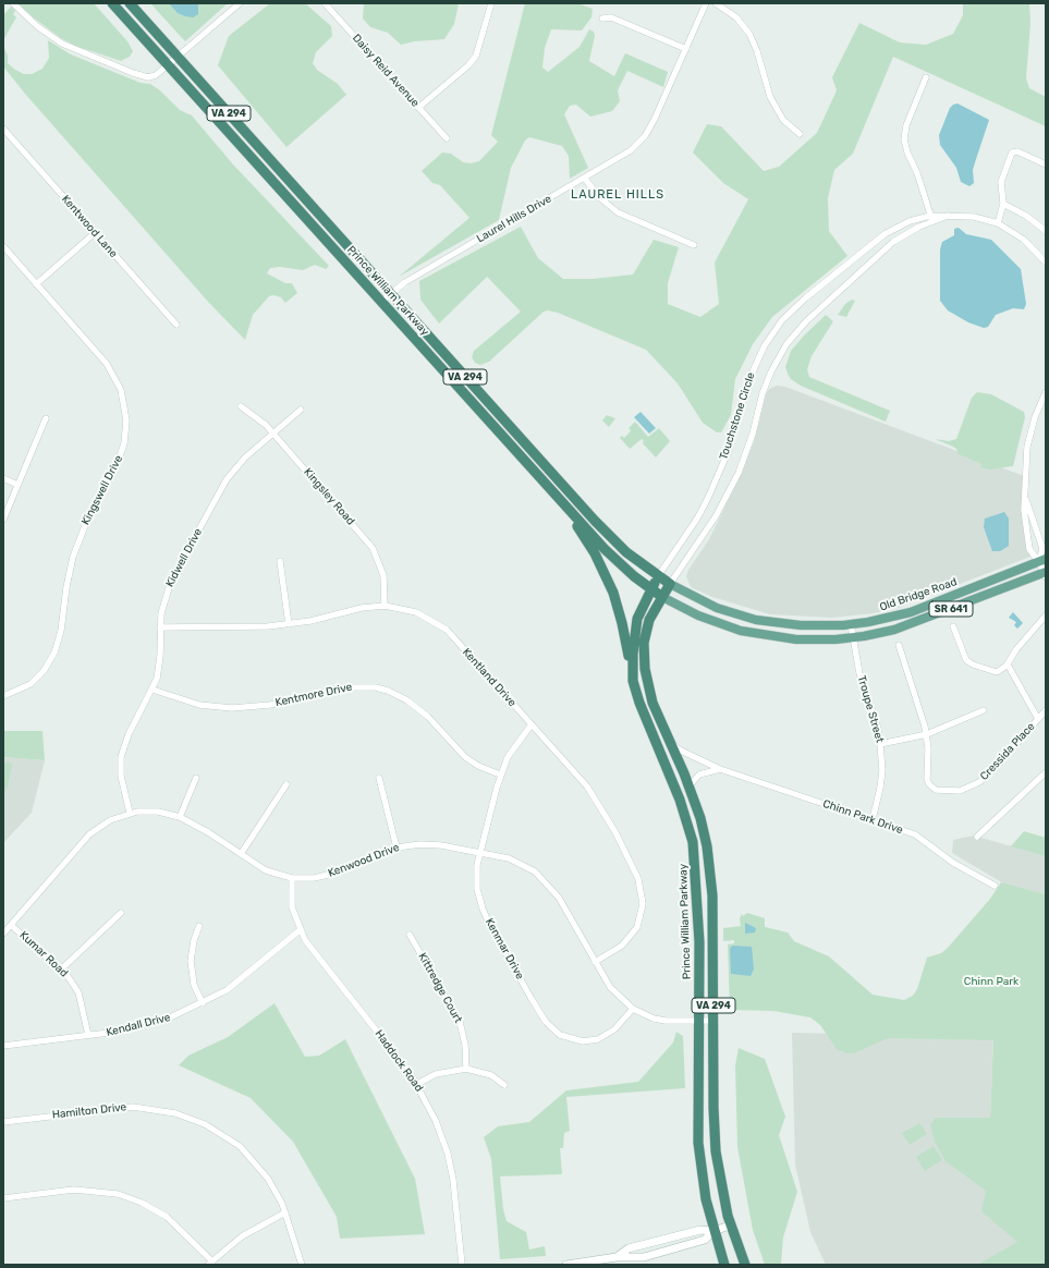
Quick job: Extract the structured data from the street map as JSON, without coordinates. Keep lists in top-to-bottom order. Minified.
{"streets":{"highway":["VA 294","Prince William Parkway"],"main road":["Old Bridge Road","SR 641"],"street":["Daisy Reid Avenue","Laurel Hills Drive","Kentwood Lane","Touchstone Circle","Kingswell Drive","Kingsley Road","Kidwell Drive","Kentland Drive","Kentmore Drive","Troupe Street","Cressida Place","Chinn Park Drive","Kenwood Drive","Kenmar Drive","Kumar Road","Kittredge Court","Kendall Drive","Haddock Road","Hamilton Drive"]},"crossings":[["VA 294","Prince William Parkway"],["VA 294","Touchstone Circle"],["VA 294","Old Bridge Road"],["VA 294","SR 641"],["VA 294","Chinn Park Drive"],["VA 294","Kenwood Drive"],["Laurel Hills Drive","Prince William Parkway"],["Prince William Parkway","Touchstone Circle"],["Prince William Parkway","Old Bridge Road"],["Prince William Parkway","SR 641"],["Prince William Parkway","Kenwood Drive"],["Touchstone Circle","Old Bridge Road"],["Kingsley Road","Kidwell Drive"],["Kingsley Road","Kentland Drive"],["Kidwell Drive","Kentland Drive"],["Kidwell Drive","Kentmore Drive"],["Kidwell Drive","Kenwood Drive"],["Old Bridge Road","Troupe Street"],["SR 641","Troupe Street"],["Kentland Drive","Kenwood Drive"],["Kentland Drive","Kenmar Drive"],["Kentmore Drive","Kenmar Drive"],["Troupe Street","Chinn Park Drive"],["Kenwood Drive","Kenmar Drive"],["Kenwood Drive","Kumar Road"],["Kenwood Drive","Haddock Road"],["Kumar Road","Kendall Drive"],["Kendall Drive","Haddock Road"]],"districts":["LAUREL HILLS"],"parks":["Chinn Park"]}
